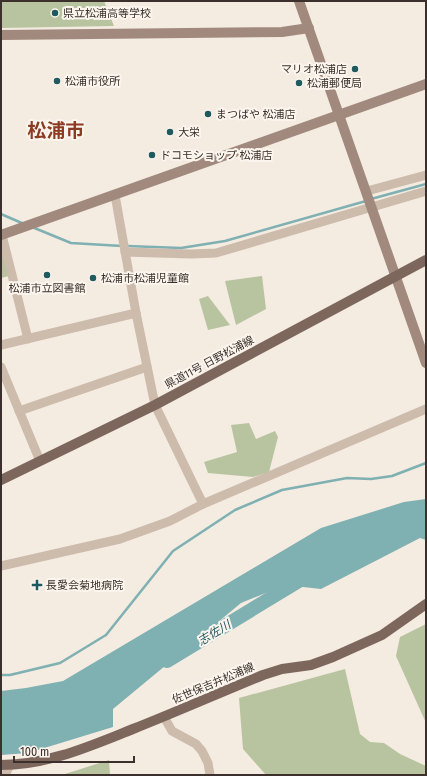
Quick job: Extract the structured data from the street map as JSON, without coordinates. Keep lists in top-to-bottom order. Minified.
{"streets":{"main road":["県道11号 日野松浦線","佐世保吉井松浦線"]},"districts":["松浦市"],"water":["志佐川"],"places":{"other":["県立松浦高等学校","マリオ松浦店","松浦市役所","松浦郵便局","まつばや 松浦店","大栄","ドコモショップ 松浦店","松浦市立図書館","松浦市松浦児童館"],"health":["長愛会菊地病院"]},"scale_bar":"100 m"}
